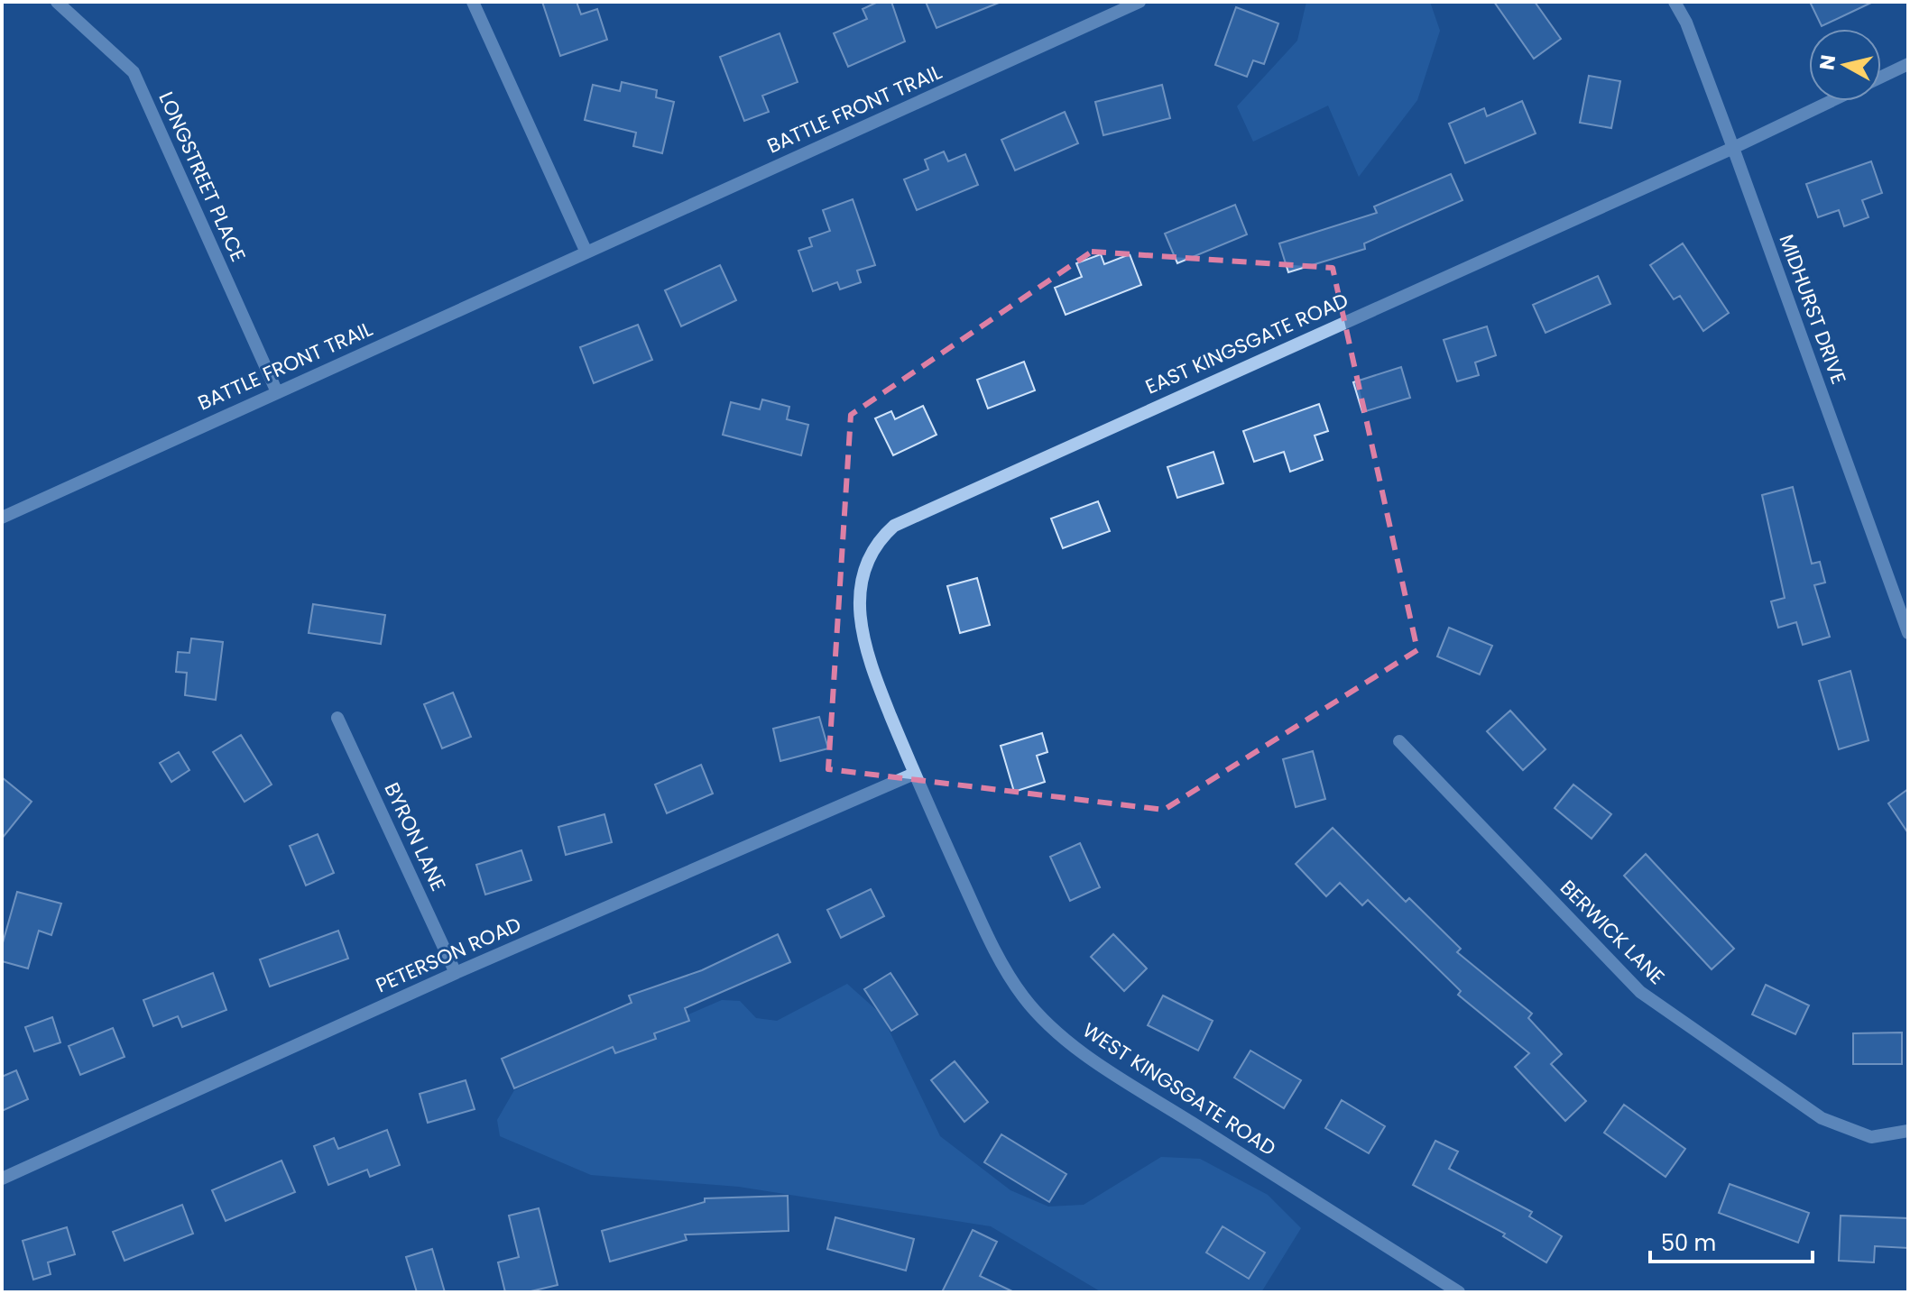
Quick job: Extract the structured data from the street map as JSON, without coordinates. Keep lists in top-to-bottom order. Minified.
{"streets":{"street":["BATTLE FRONT TRAIL","LONGSTREET PLACE","MIDHURST DRIVE","EAST KINGSGATE ROAD","BYRON LANE","BERWICK LANE","PETERSON ROAD","WEST KINGSGATE ROAD"]},"crossings":[["BATTLE FRONT TRAIL","LONGSTREET PLACE"],["MIDHURST DRIVE","EAST KINGSGATE ROAD"],["EAST KINGSGATE ROAD","PETERSON ROAD"],["EAST KINGSGATE ROAD","WEST KINGSGATE ROAD"],["BYRON LANE","PETERSON ROAD"],["PETERSON ROAD","WEST KINGSGATE ROAD"]],"scale_bar":"50 m","north":"left"}
